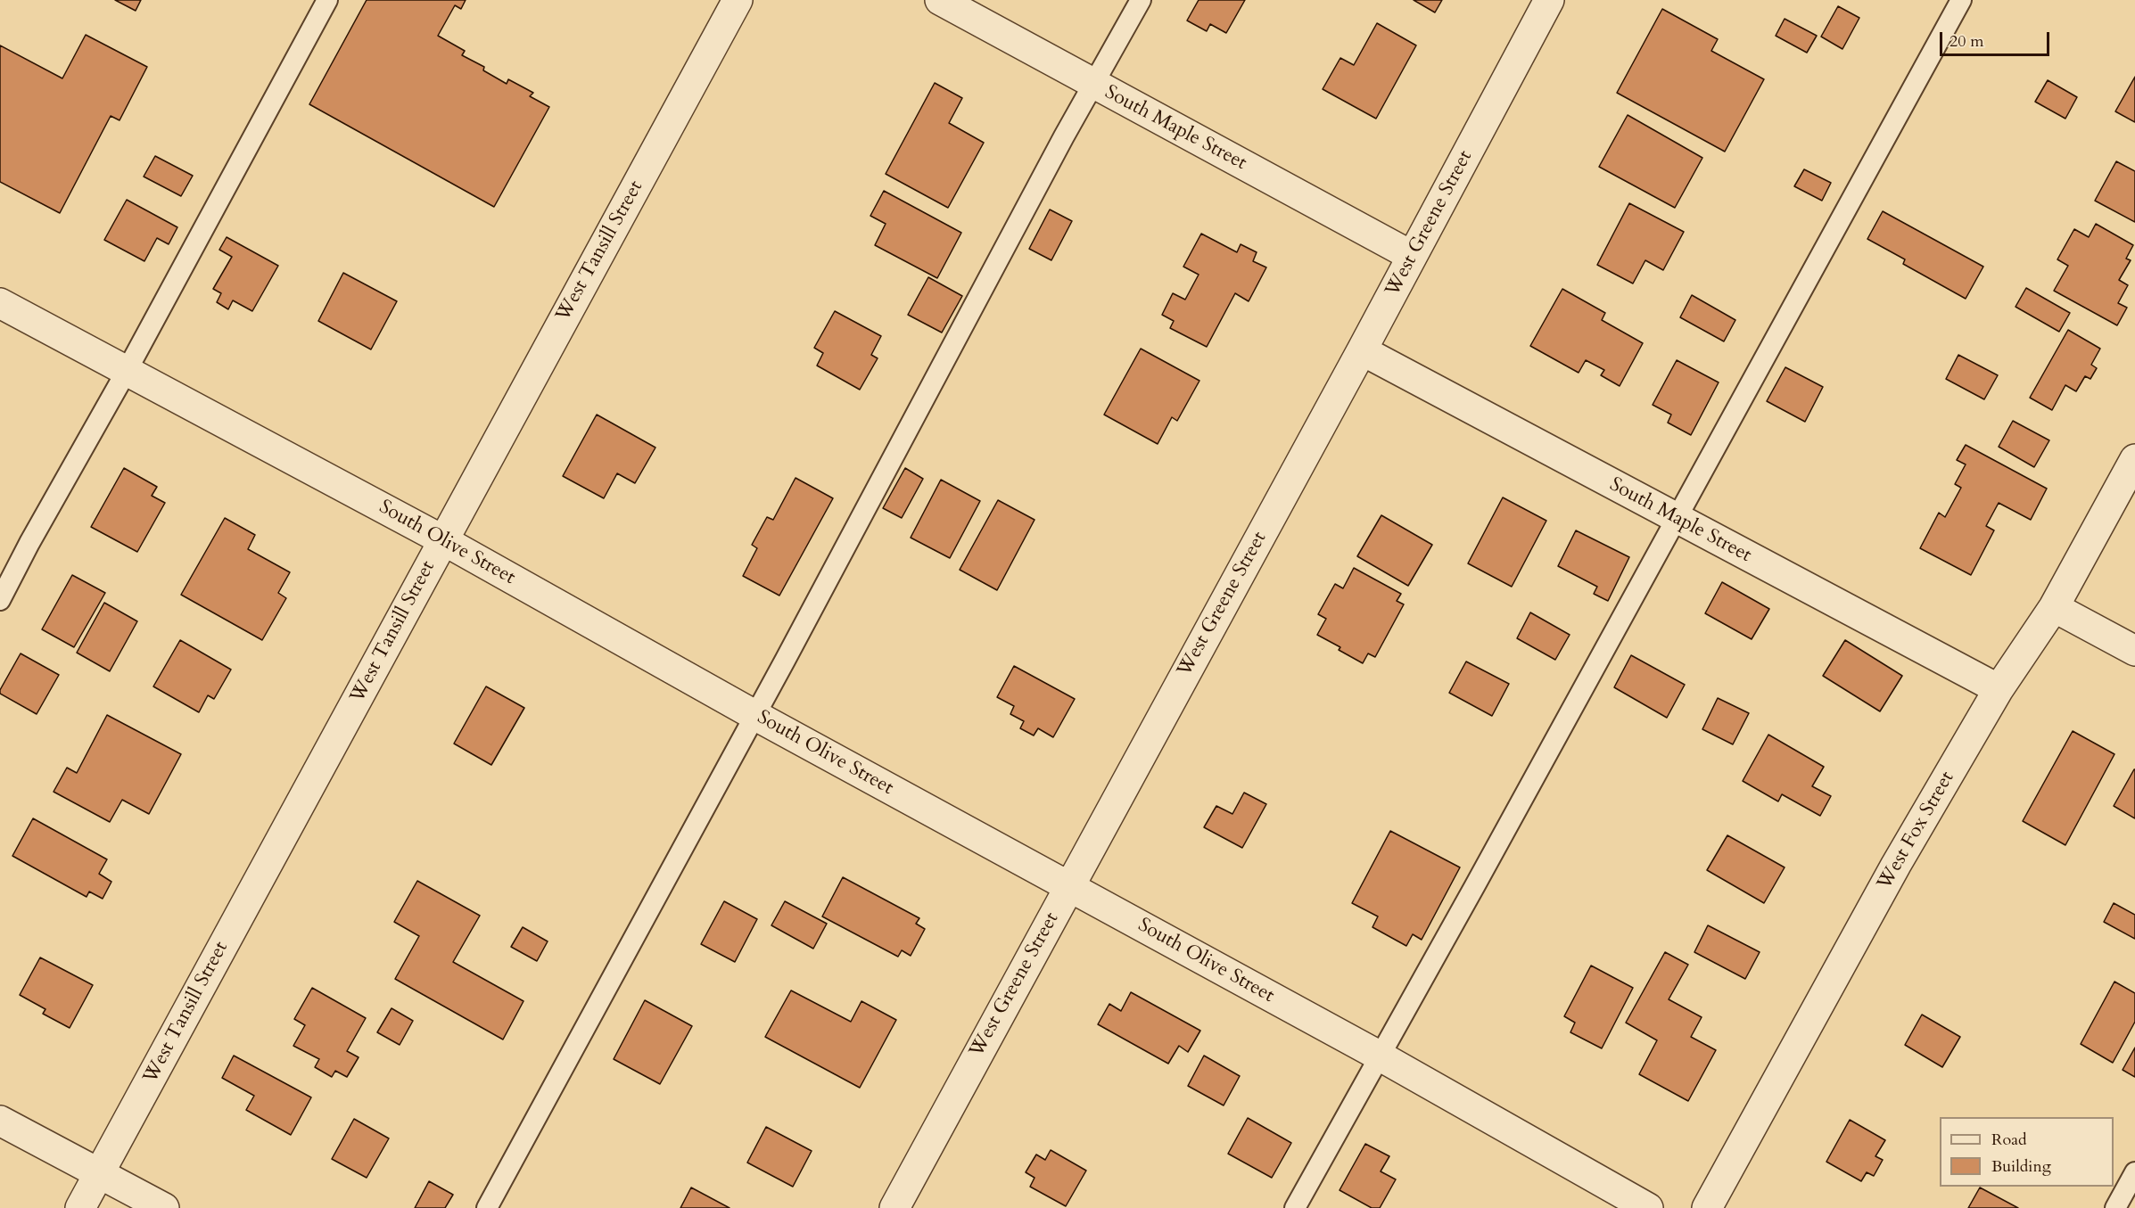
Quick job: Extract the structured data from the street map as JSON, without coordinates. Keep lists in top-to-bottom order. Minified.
{"streets":{"street":["South Maple Street","West Greene Street","West Tansill Street","South Olive Street","West Fox Street"]},"crossings":[["South Maple Street","West Greene Street"],["South Maple Street","West Fox Street"],["West Greene Street","South Olive Street"],["West Tansill Street","South Olive Street"]],"legend":["Road","Building"],"scale_bar":"20 m"}
